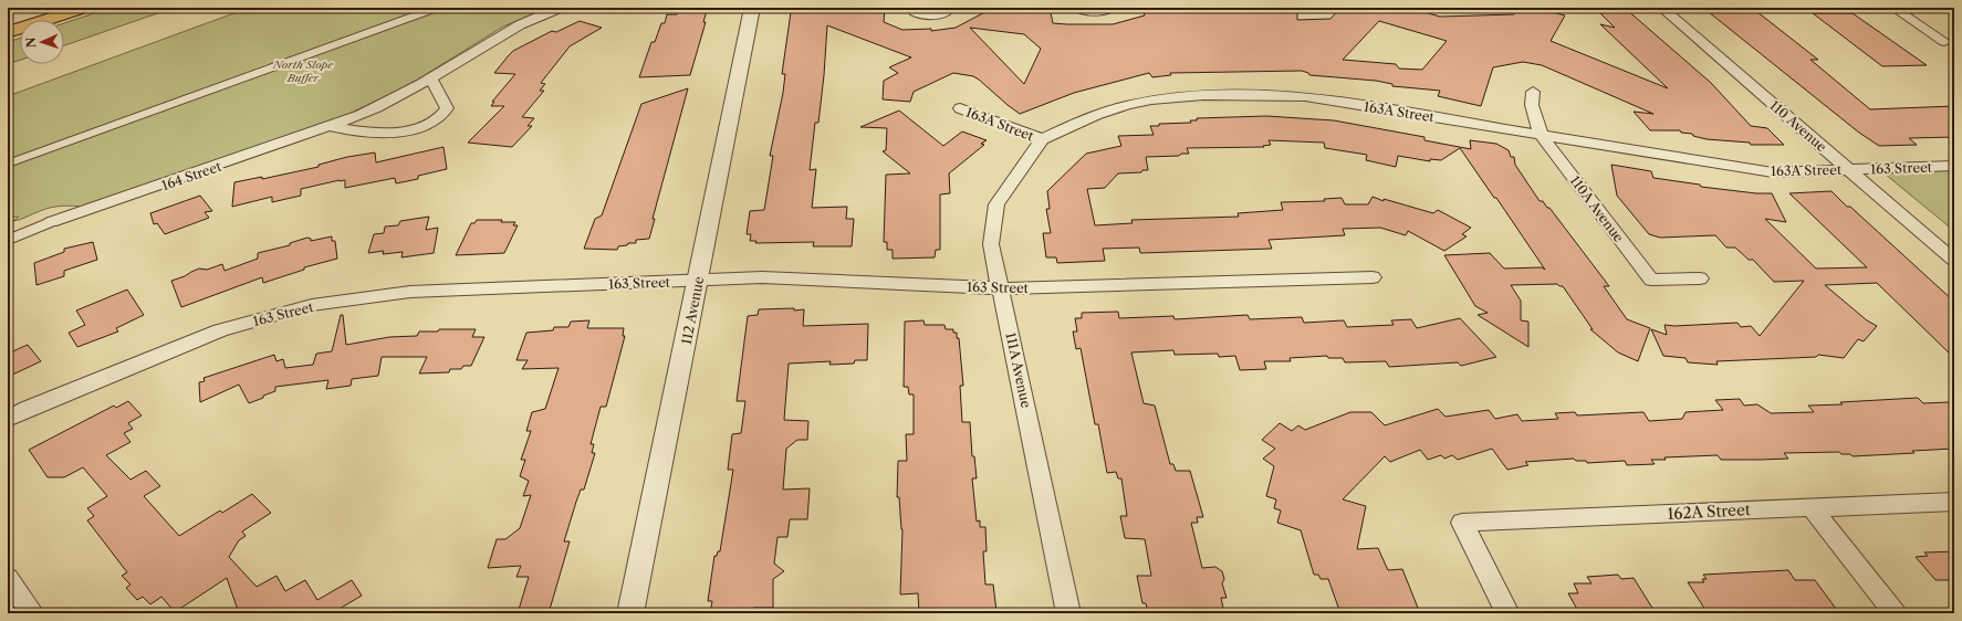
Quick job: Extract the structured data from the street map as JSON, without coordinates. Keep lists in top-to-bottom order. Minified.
{"streets":{"street":["163A Street","110 Avenue","163 Street","164 Street","110A Avenue","112 Avenue","111A Avenue","162A Street"]},"crossings":[["163A Street","110 Avenue"],["163A Street","163 Street"],["163A Street","110A Avenue"],["163A Street","111A Avenue"],["110 Avenue","163 Street"],["163 Street","112 Avenue"],["163 Street","111A Avenue"]],"parks":["North Slope Buffer"],"north":"left"}
